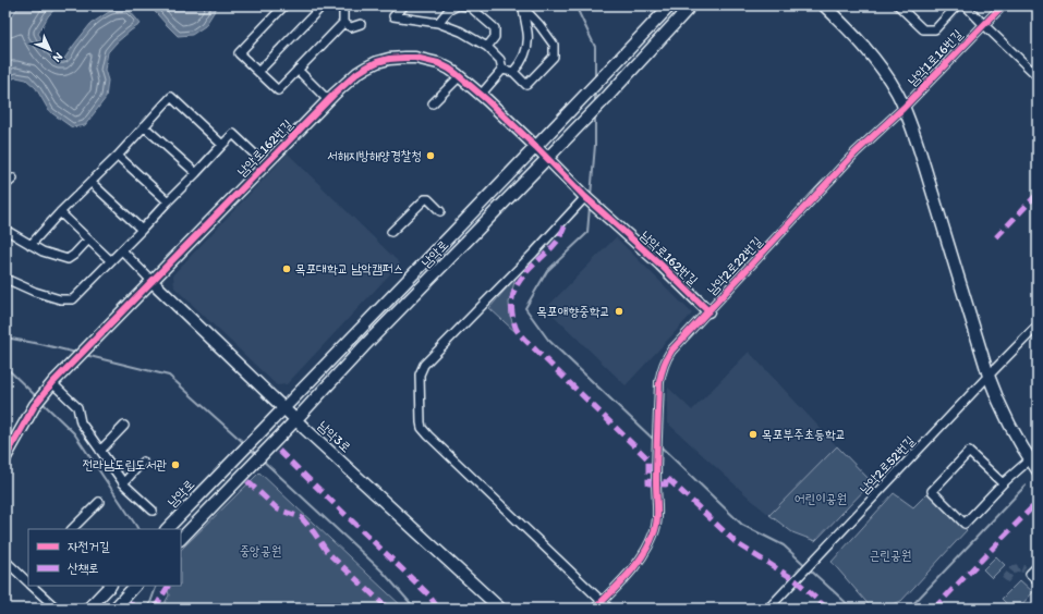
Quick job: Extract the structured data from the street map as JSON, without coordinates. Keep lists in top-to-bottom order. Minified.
{"streets":{"street":["남악1로16번길","남악로162번길","남악로","남악2로22번길","남악3로","남악2로52번길"]},"crossings":[["남악1로16번길","남악2로22번길"],["남악로162번길","남악로"],["남악로162번길","남악2로22번길"],["남악로162번길","남악3로"],["남악로","남악3로"]],"parks":["어린이공원","중앙공원","근린공원"],"places":["서해지방해양경찰청","목포대학교 남악캠퍼스","목포애향중학교","목포부주초등학교","전라남도립도서관"],"legend":["자전거길","산책로"],"north":"bottom right"}
